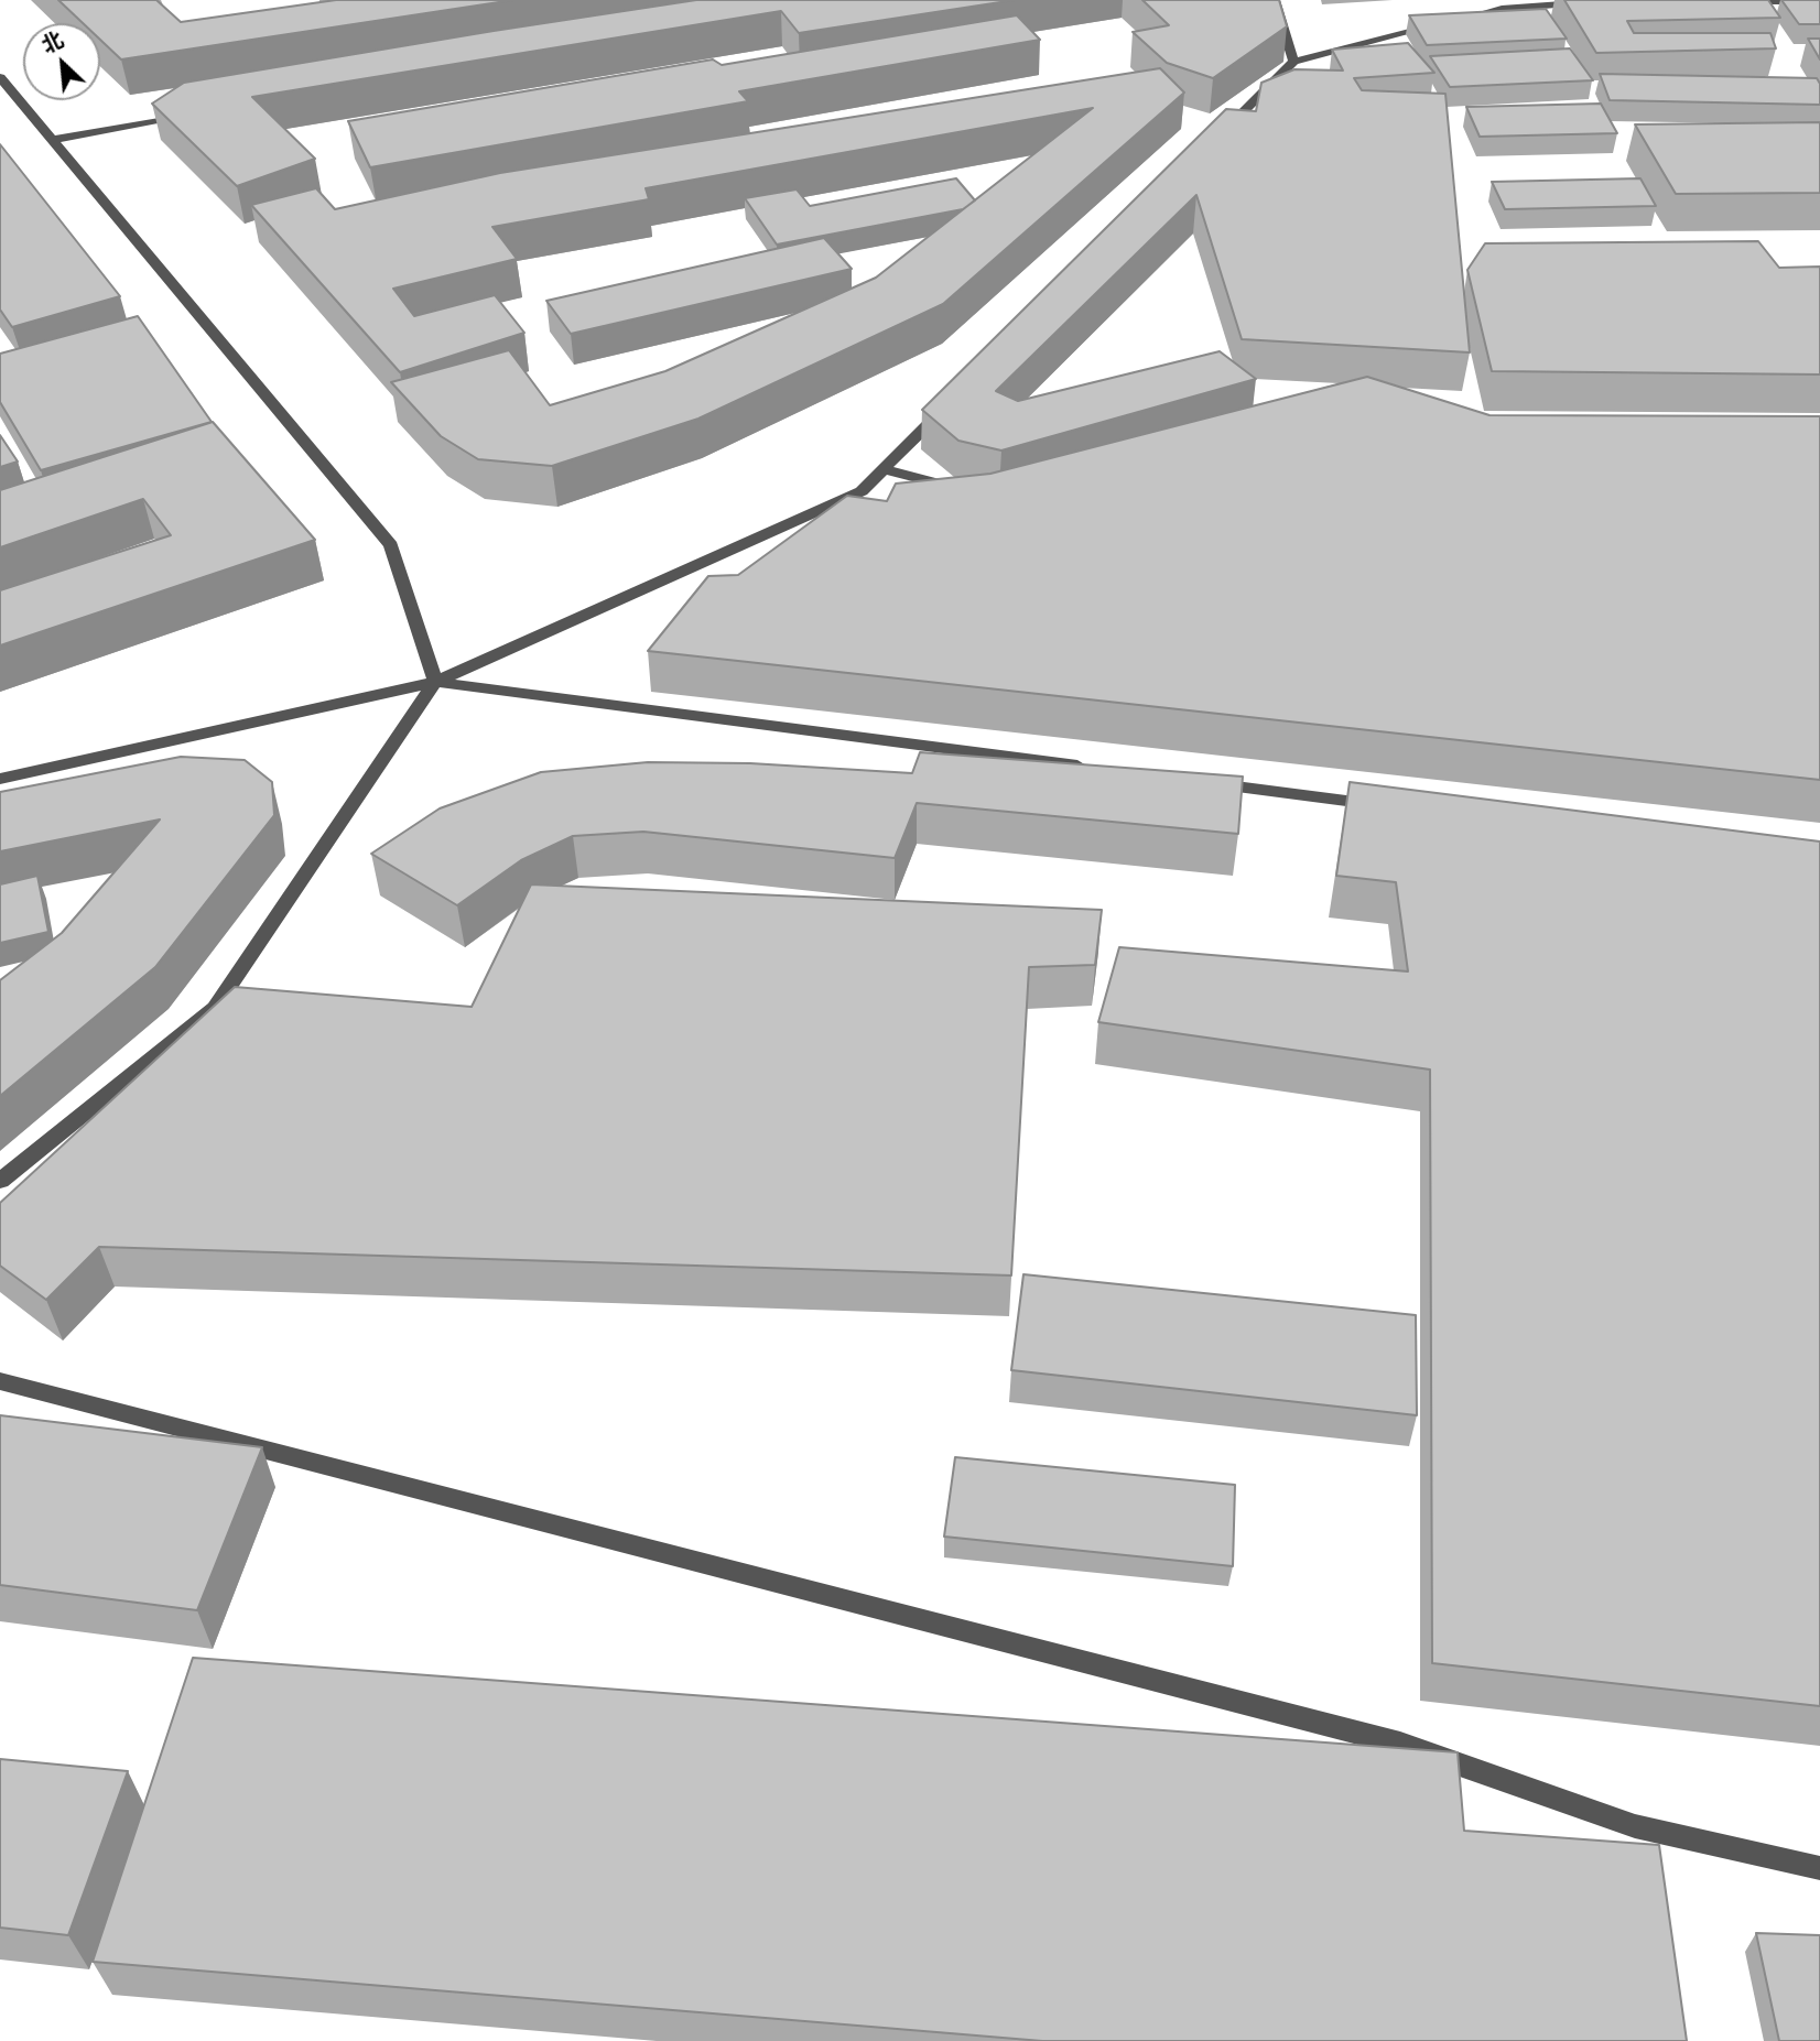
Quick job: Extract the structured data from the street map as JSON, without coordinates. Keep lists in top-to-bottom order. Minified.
{"north":"top left"}
